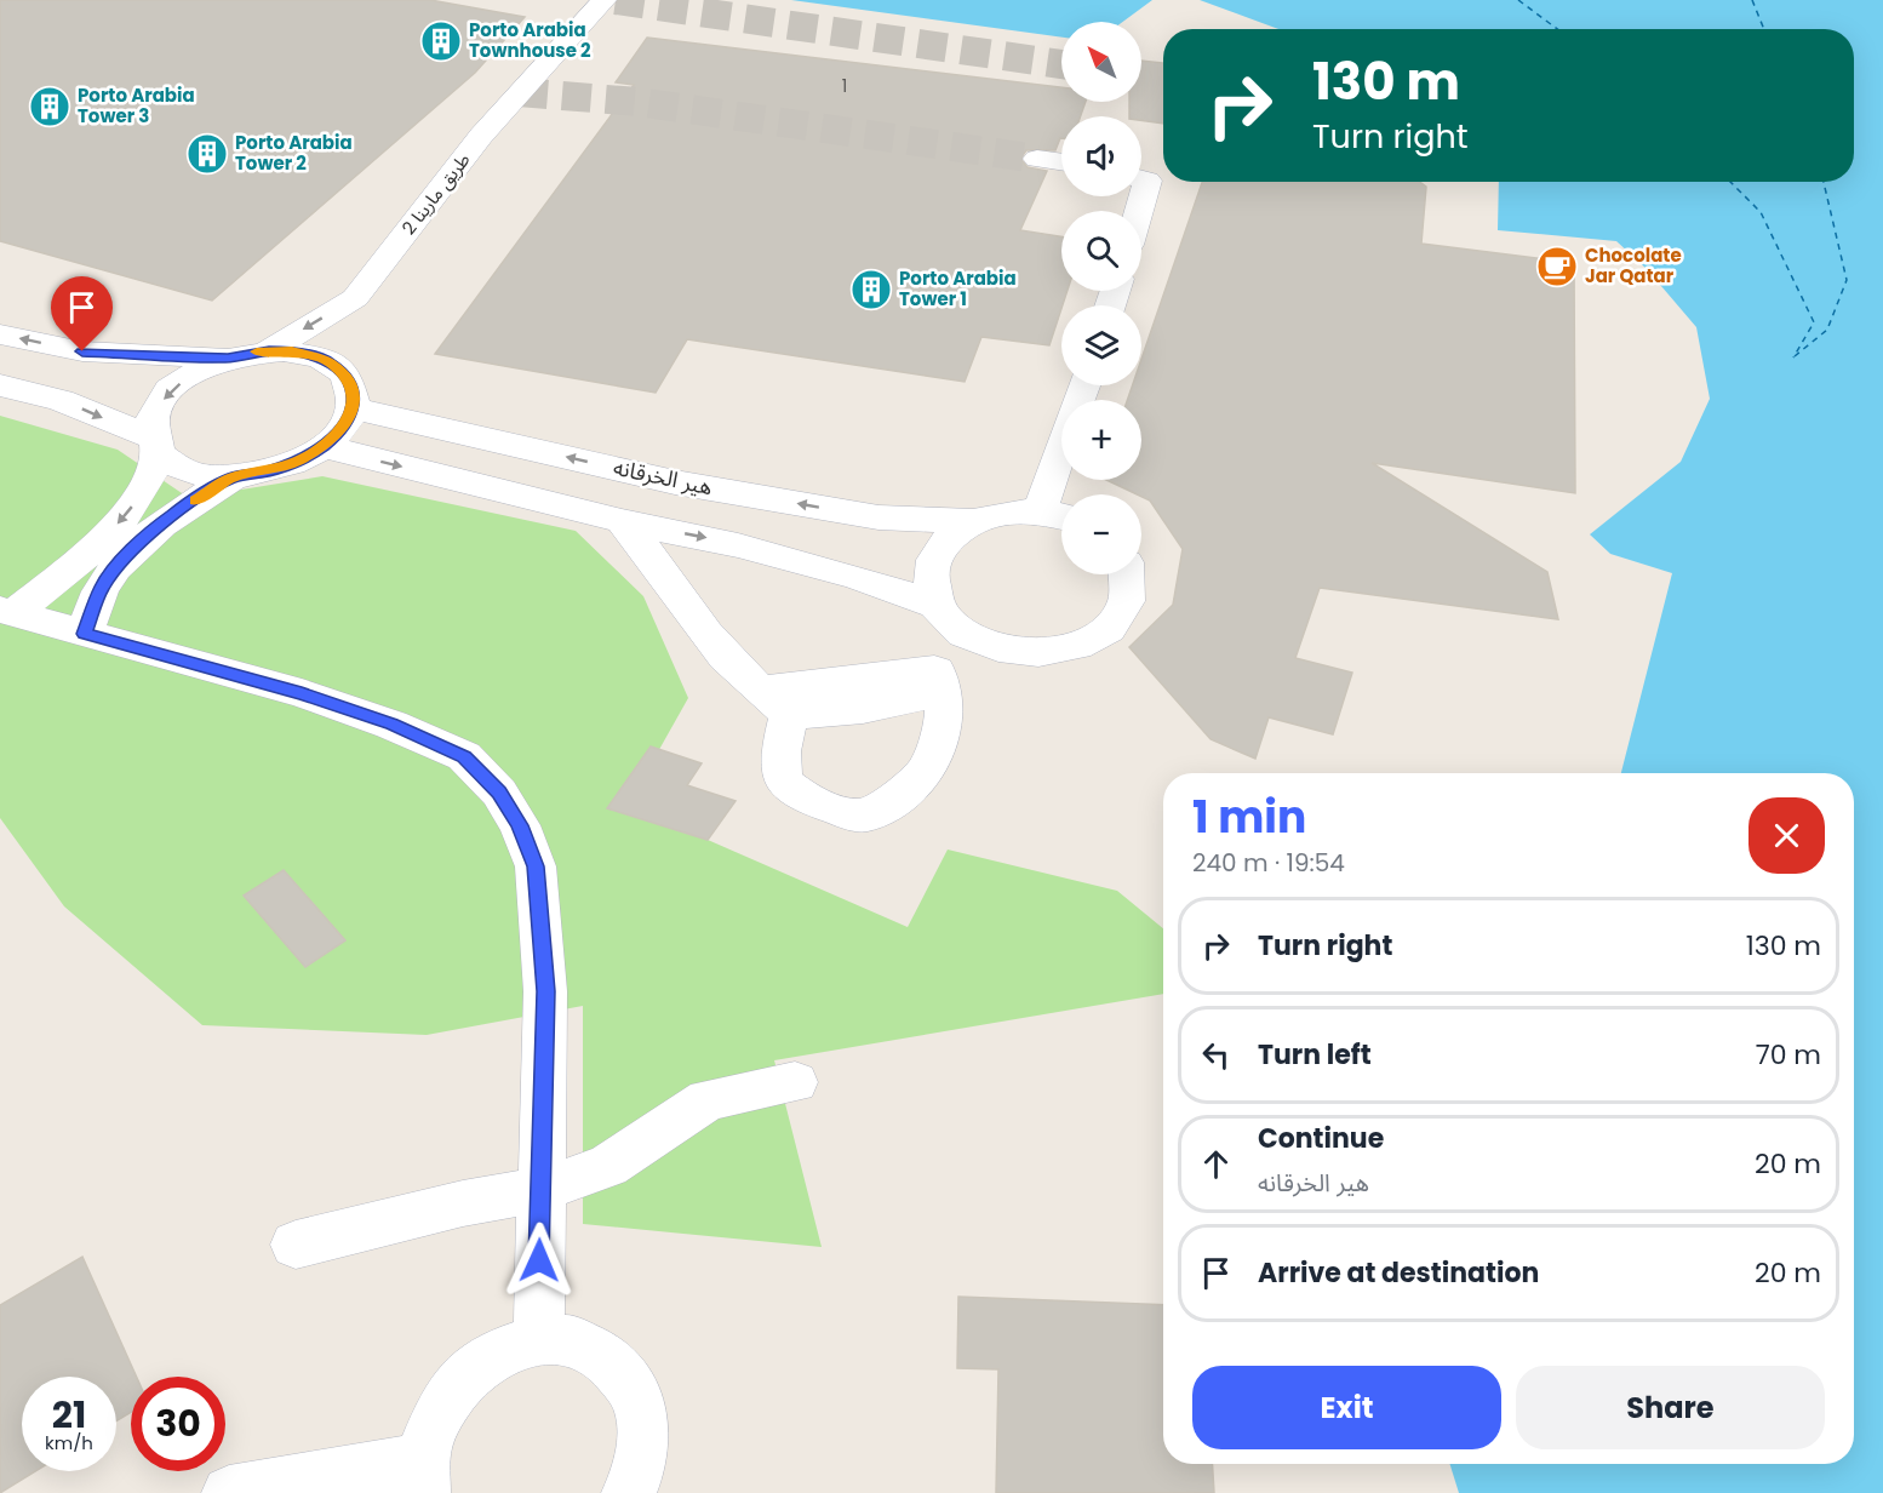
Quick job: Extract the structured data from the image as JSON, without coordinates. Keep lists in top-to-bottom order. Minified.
{"streets":{"street":["طريق مارينا 2","هير الخرقانه"]},"crossings":[["طريق مارينا 2","هير الخرقانه"]],"places":{"building":["Porto Arabia Townhouse 2","Porto Arabia Tower 3","Porto Arabia Tower 2","Porto Arabia Tower 1"],"cafe":["Chocolate Jar Qatar"]},"house_numbers":["1"],"north":"top left","page":{"map_buttons":["+","−"],"turn":["130 m","Turn right"],"heading":["1 min","240 m · 19:54"],"list":[{"name":"Turn right","value":"130 m"},{"name":"Turn left","value":"70 m"},{"name":"Continue","note":"هير الخرقانه","value":"20 m"},{"name":"Arrive at destination","value":"20 m"}],"buttons":["Exit","Share"],"speed":"21 km/h","limit":"30"}}
